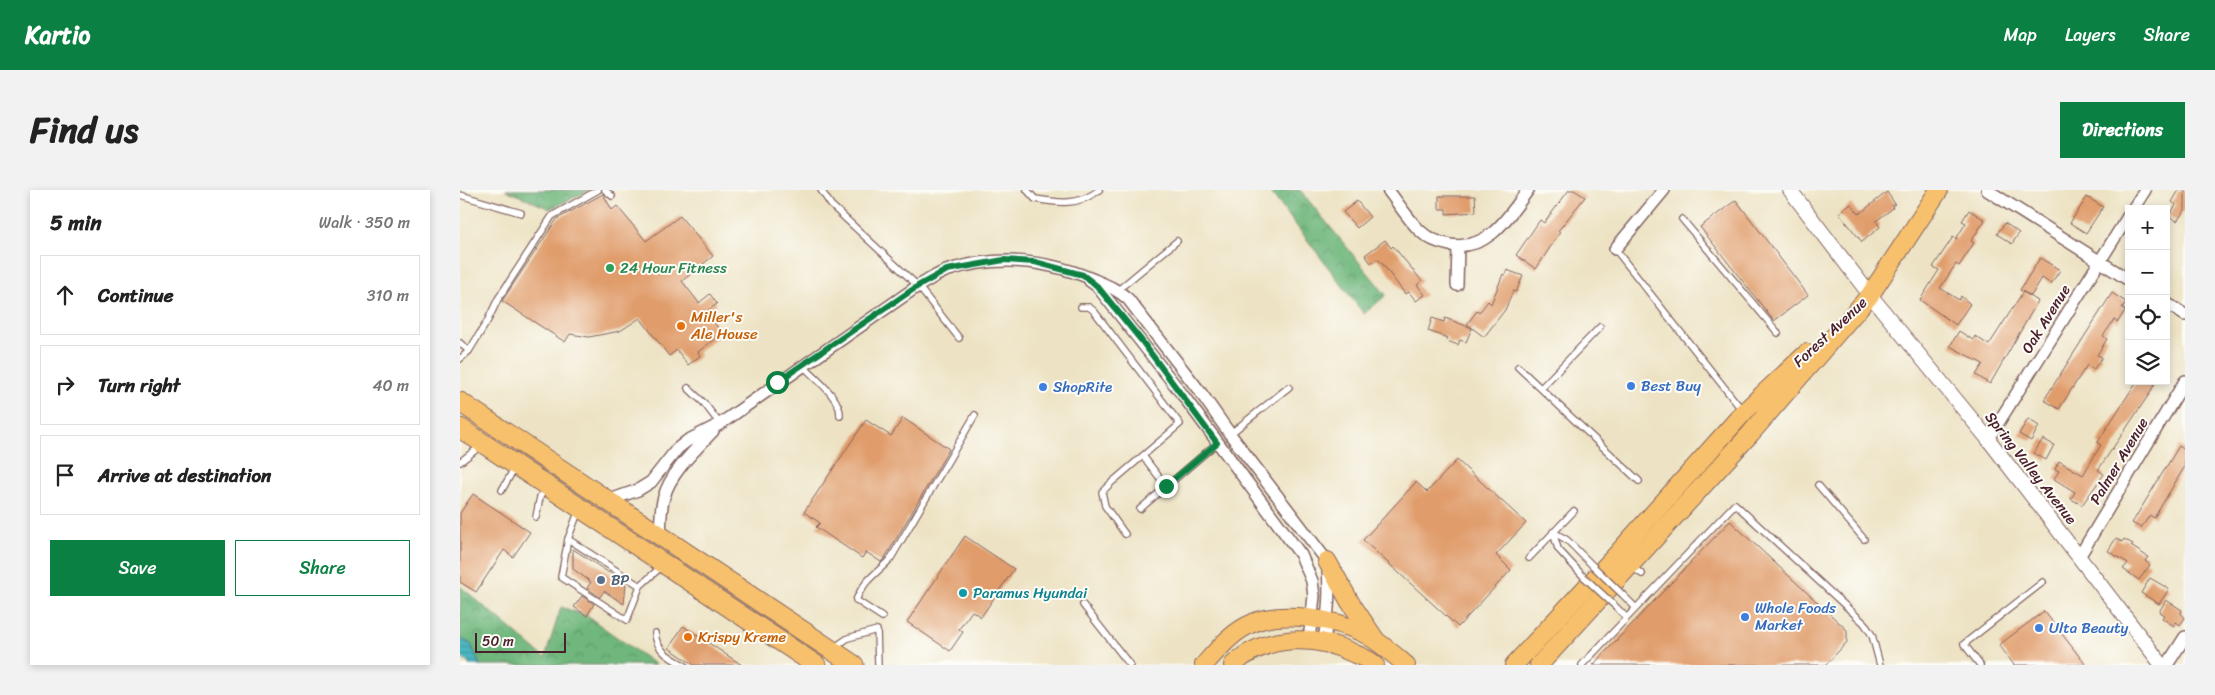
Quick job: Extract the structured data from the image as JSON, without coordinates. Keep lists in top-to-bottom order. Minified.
{"streets":{"main road":["Forest Avenue"],"street":["Oak Avenue","Palmer Avenue","Spring Valley Avenue"]},"crossings":[["Oak Avenue","Spring Valley Avenue"],["Forest Avenue","Spring Valley Avenue"],["Palmer Avenue","Spring Valley Avenue"]],"places":["24 Hour Fitness","Miller's Ale House","Best Buy","ShopRite","BP","Paramus Hyundai","Whole Foods Market","Ulta Beauty","Krispy Kreme"],"scale_bar":"50 m","page":{"header":"Kartio","nav":["Map","Layers","Share"],"title":"Find us","buttons":["Directions",["Save","Share"]],"heading":["5 min","Walk · 350 m"],"map_buttons":["+","−"],"list":[["Continue","310 m"],["Turn right","40 m"],"Arrive at destination"],"scale":"50 m"}}
